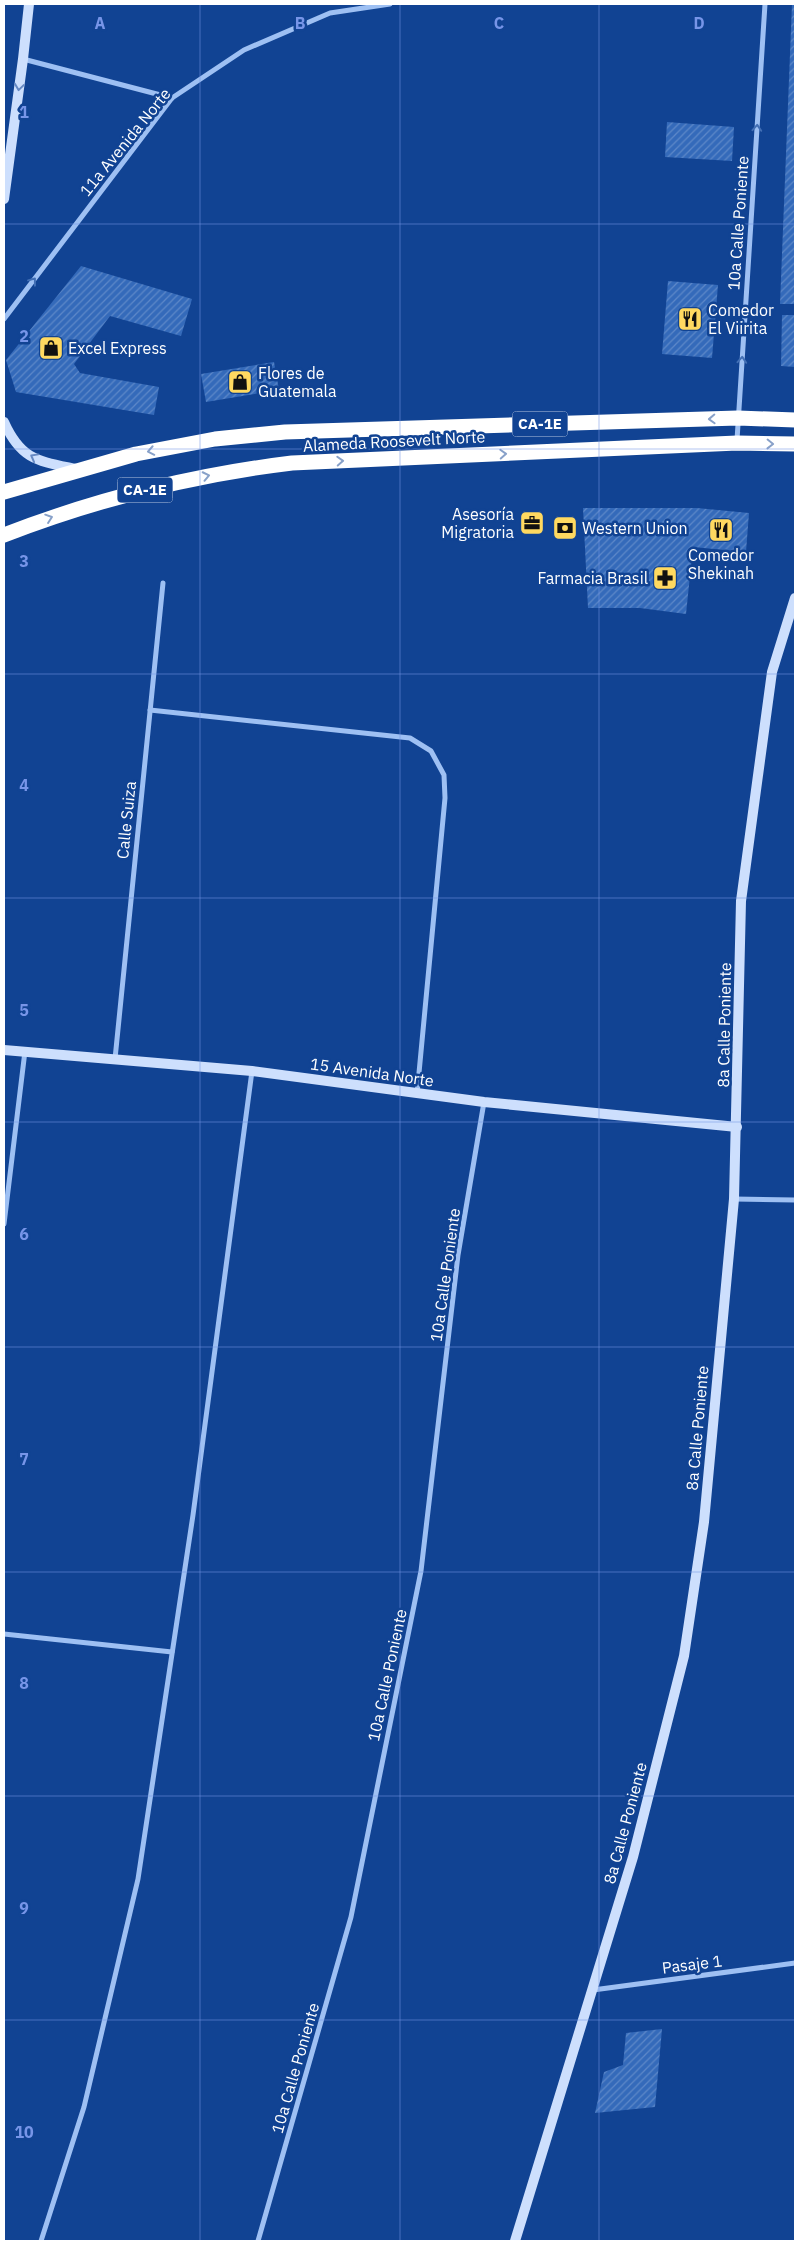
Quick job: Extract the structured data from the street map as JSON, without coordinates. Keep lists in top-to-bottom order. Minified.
{"streets":{"highway":["CA-1E","Alameda Roosevelt Norte"],"street":["11a Avenida Norte","10a Calle Poniente","Calle Suiza","8a Calle Poniente","15 Avenida Norte","Pasaje 1"]},"crossings":[["10a Calle Poniente","Alameda Roosevelt Norte"],["10a Calle Poniente","15 Avenida Norte"],["Calle Suiza","15 Avenida Norte"],["8a Calle Poniente","15 Avenida Norte"],["8a Calle Poniente","Pasaje 1"]],"one_way":["11a Avenida Norte"],"places":{"restaurant":["Comedor El Viirita","Comedor Shekinah"],"shop":["Excel Express","Flores de Guatemala"],"office":["Asesoría Migratoria"],"bank":["Western Union"],"pharmacy":["Farmacia Brasil"]},"grid":{"columns":["A","B","C","D"],"rows":["1","2","3","4","5","6","7","8","9","10"]}}
